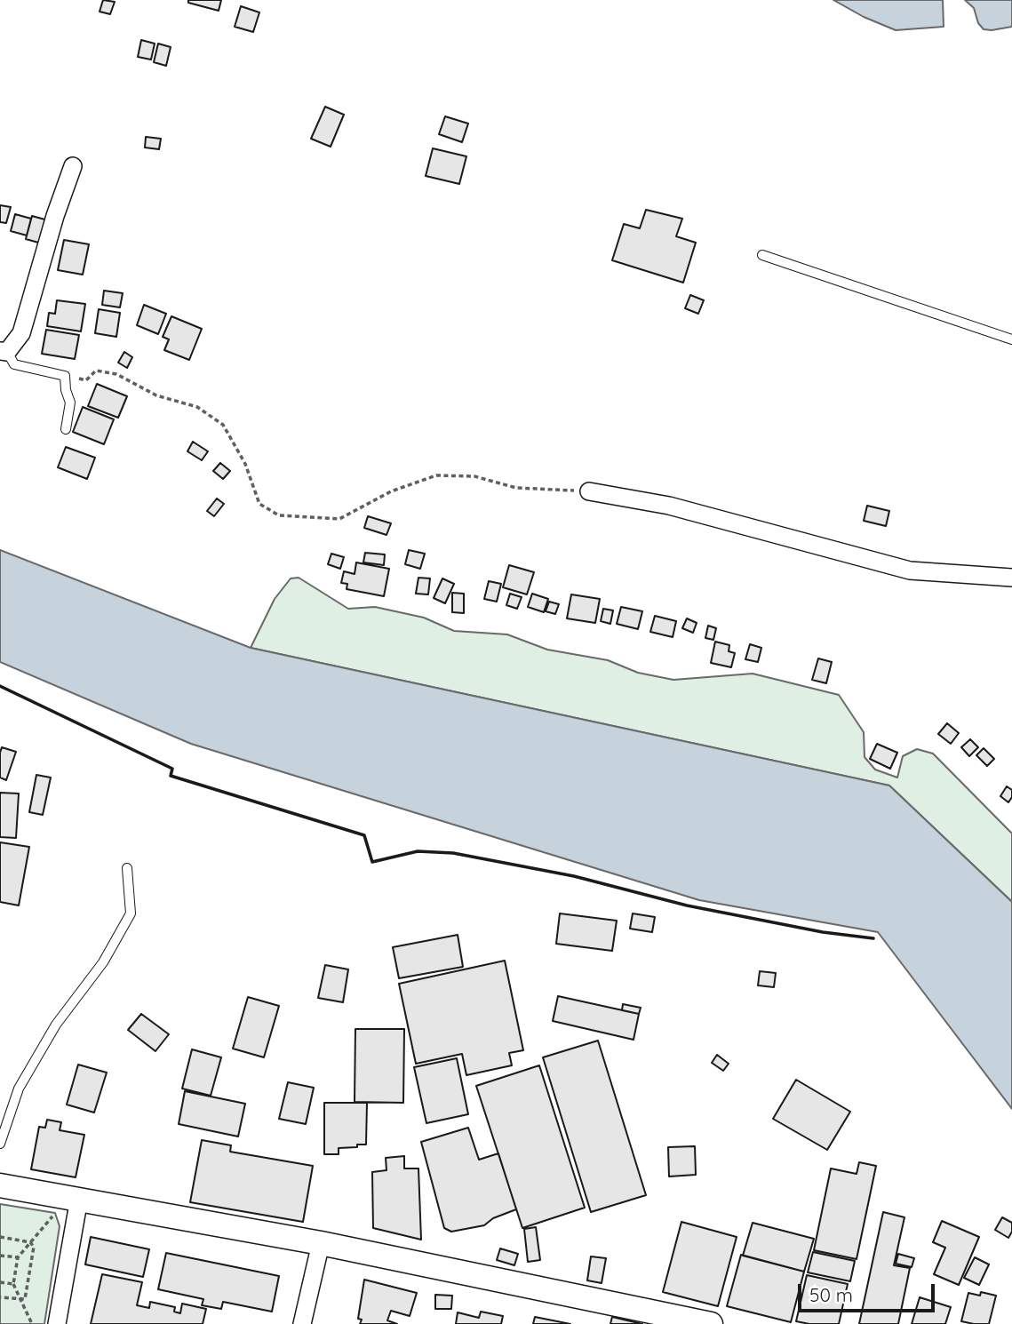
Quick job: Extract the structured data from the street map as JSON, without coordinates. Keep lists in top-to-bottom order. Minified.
{"scale_bar":"50 m"}
